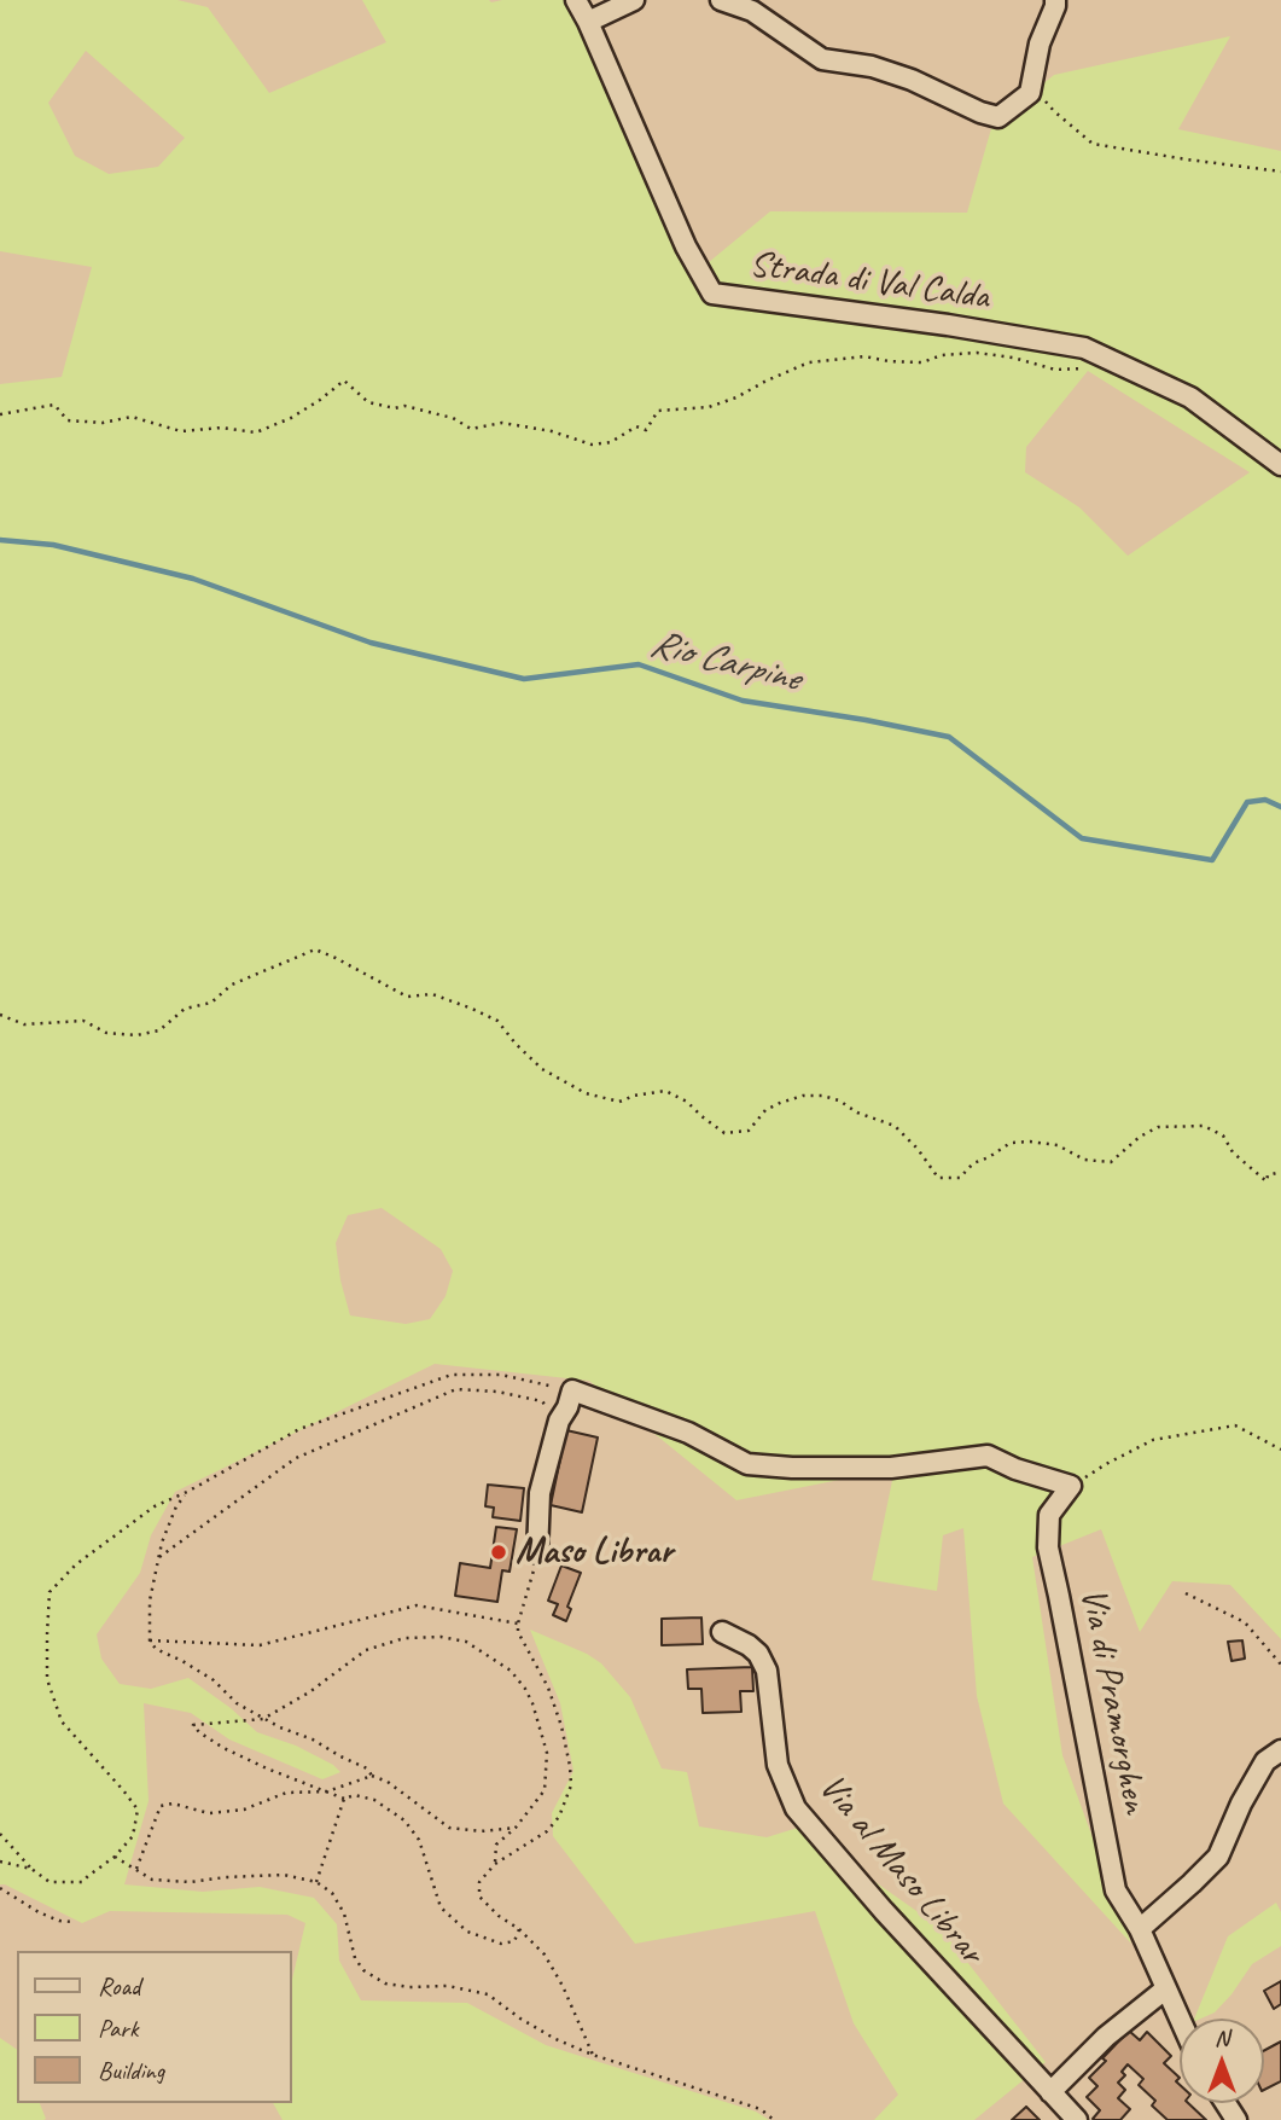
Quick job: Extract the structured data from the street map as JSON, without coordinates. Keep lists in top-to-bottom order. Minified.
{"streets":{"street":["Strada di Val Calda","Via di Pramorghen","Via al Maso Librar"]},"water":["Rio Carpine"],"places":["Maso Librar"],"legend":["Road","Park","Building"],"north":"top"}
